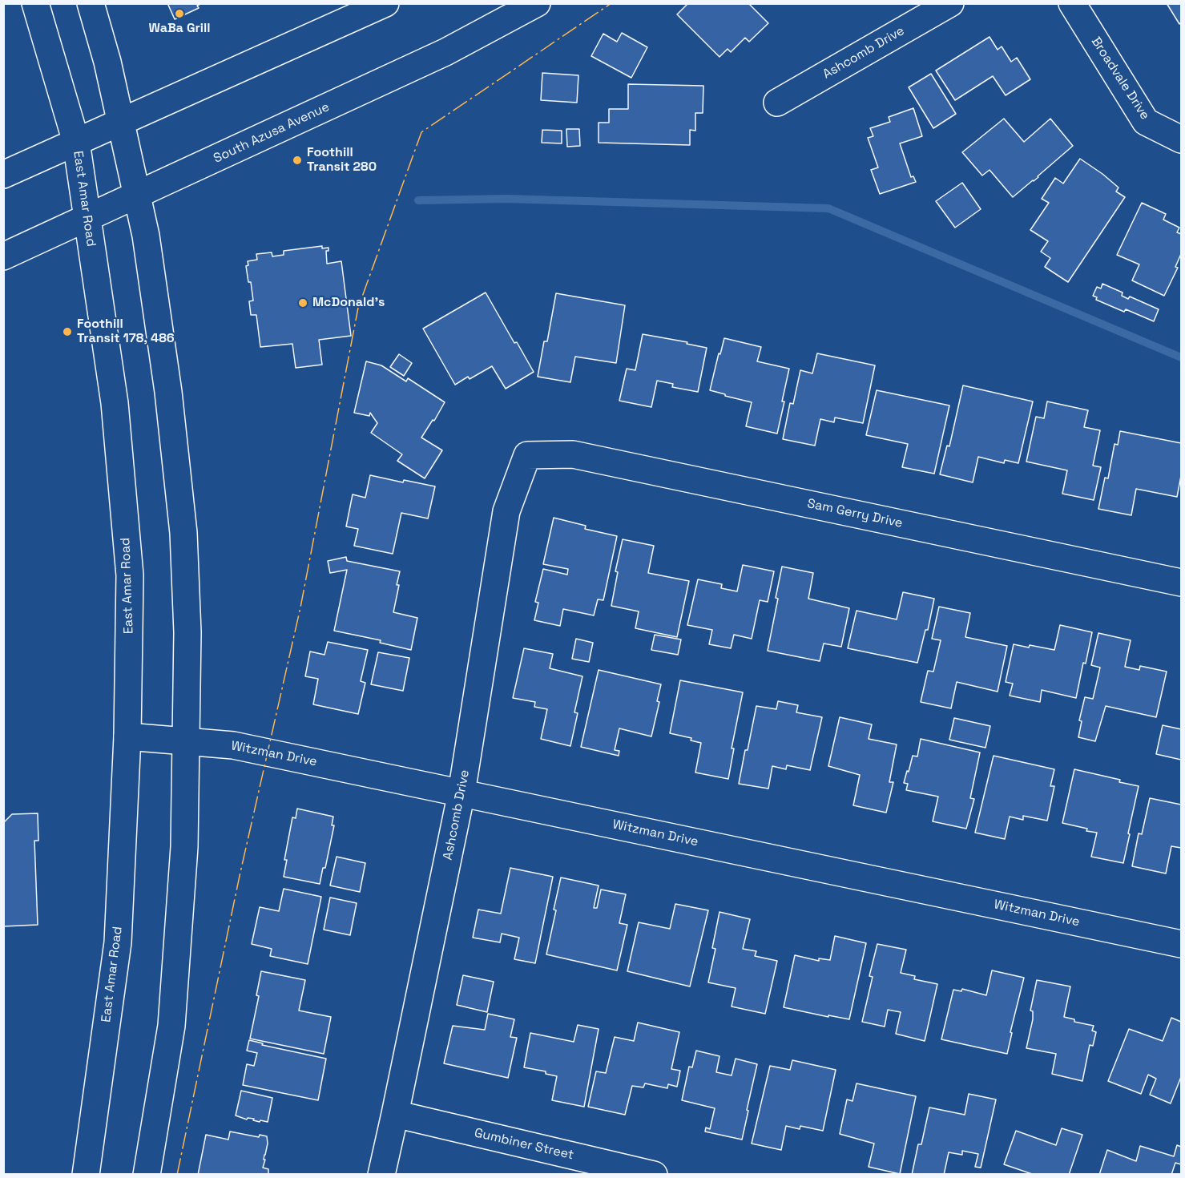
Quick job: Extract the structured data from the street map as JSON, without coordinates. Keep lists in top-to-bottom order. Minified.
{"streets":{"main road":["Ashcomb Drive","Broadvale Drive","South Azusa Avenue","East Amar Road","Sam Gerry Drive","Witzman Drive","Gumbiner Street"]},"crossings":[["Ashcomb Drive","Sam Gerry Drive"],["Ashcomb Drive","Witzman Drive"],["Ashcomb Drive","Gumbiner Street"],["South Azusa Avenue","East Amar Road"],["East Amar Road","Witzman Drive"]],"places":["WaBa Grill","Foothill Transit 280","McDonald's","Foothill Transit 178, 486"]}
